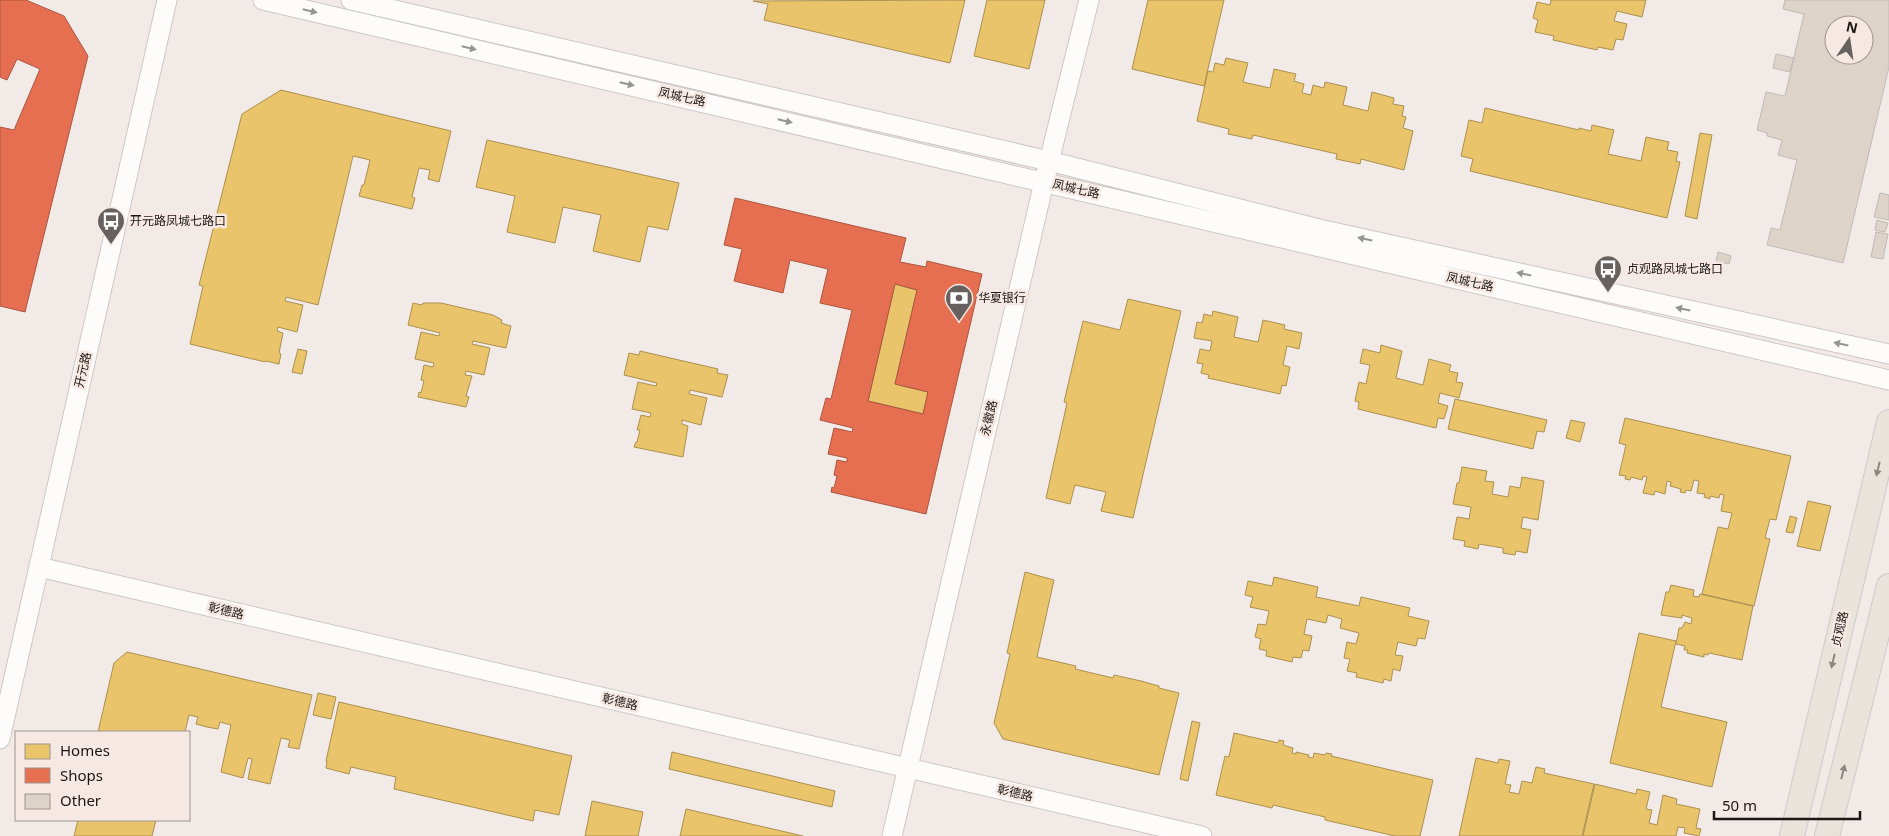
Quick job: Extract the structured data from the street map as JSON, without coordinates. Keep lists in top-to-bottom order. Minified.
{"streets":{"main road":["贞观路"],"street":["凤城七路","开元路","永徽路","彰德路"]},"crossings":[["凤城七路","永徽路"],["开元路","彰德路"],["永徽路","彰德路"]],"places":{"bus stop":["开元路凤城七路口","贞观路凤城七路口"],"bank":["华夏银行"]},"legend":["Homes","Shops","Other"],"scale_bar":"50 m","north":"top"}
